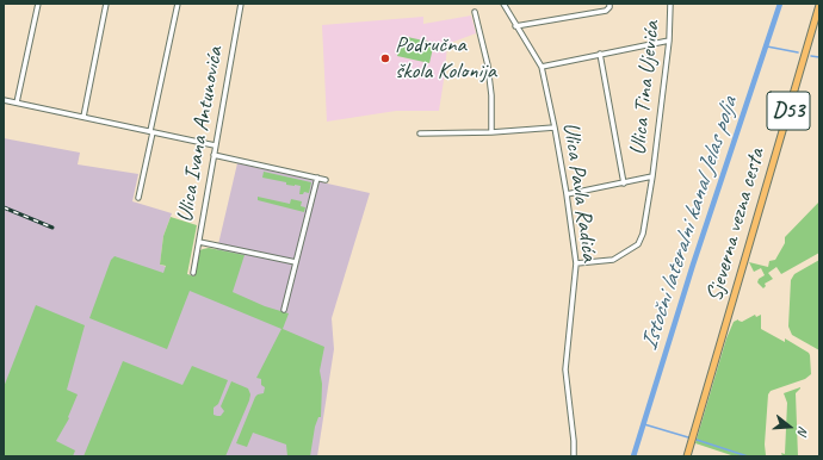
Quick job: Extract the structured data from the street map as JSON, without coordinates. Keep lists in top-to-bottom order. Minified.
{"streets":{"main road":["D53","Sjeverna vezna cesta"],"street":["Ulica Tina Ujevića","Ulica Ivana Antunovića","Ulica Pavla Radića"]},"crossings":[["Ulica Tina Ujevića","Ulica Pavla Radića"]],"water":["Istočni lateralni kanal Jelas polja"],"places":["Područna škola Kolonija"],"north":"right"}
